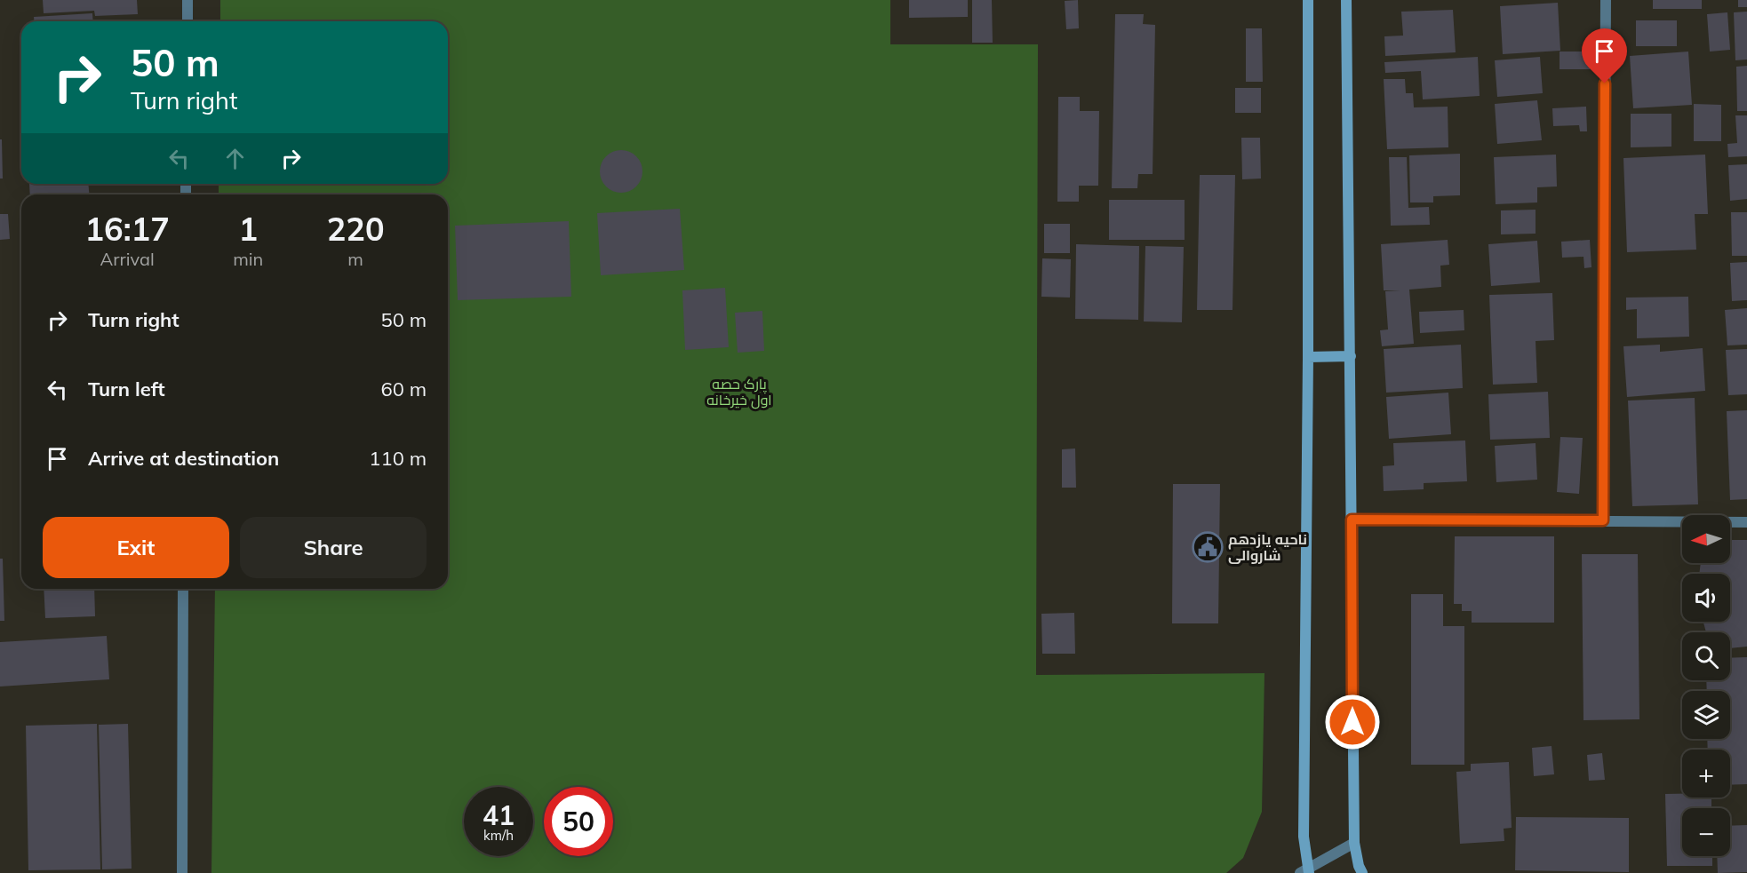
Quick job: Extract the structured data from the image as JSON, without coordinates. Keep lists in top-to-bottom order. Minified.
{"parks":["پارک حصه اول خیرخانه"],"places":{"public building":["ناحیه یازدهم شاروالی"]},"north":"left","page":{"turn":["50 m","Turn right"],"eta":["16:17","Arrival","1","min","220","m"],"list":[{"name":"Turn right","value":"50 m"},{"name":"Turn left","value":"60 m"},{"name":"Arrive at destination","value":"110 m"}],"buttons":["Exit","Share"],"map_buttons":["+","−"],"speed":"41 km/h","limit":"50"}}
